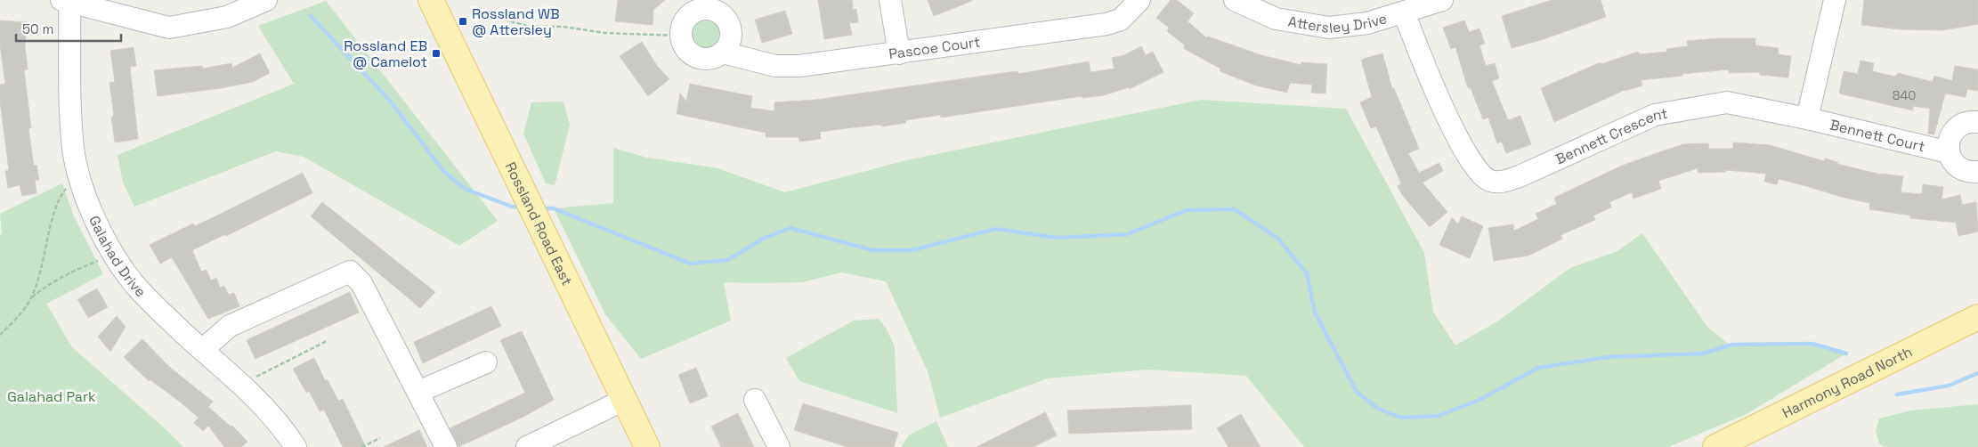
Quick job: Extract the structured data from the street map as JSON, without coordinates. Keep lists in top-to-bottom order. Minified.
{"streets":{"main road":["Rossland Road East","Harmony Road North"],"street":["Attersley Drive","Pascoe Court","Bennett Court","Bennett Crescent","Galahad Drive"]},"crossings":[["Attersley Drive","Bennett Crescent"],["Bennett Court","Bennett Crescent"]],"parks":["Galahad Park"],"places":{"transit":["Rossland WB @ Attersley","Rossland EB @ Camelot"]},"house_numbers":["840"],"scale_bar":"50 m"}
